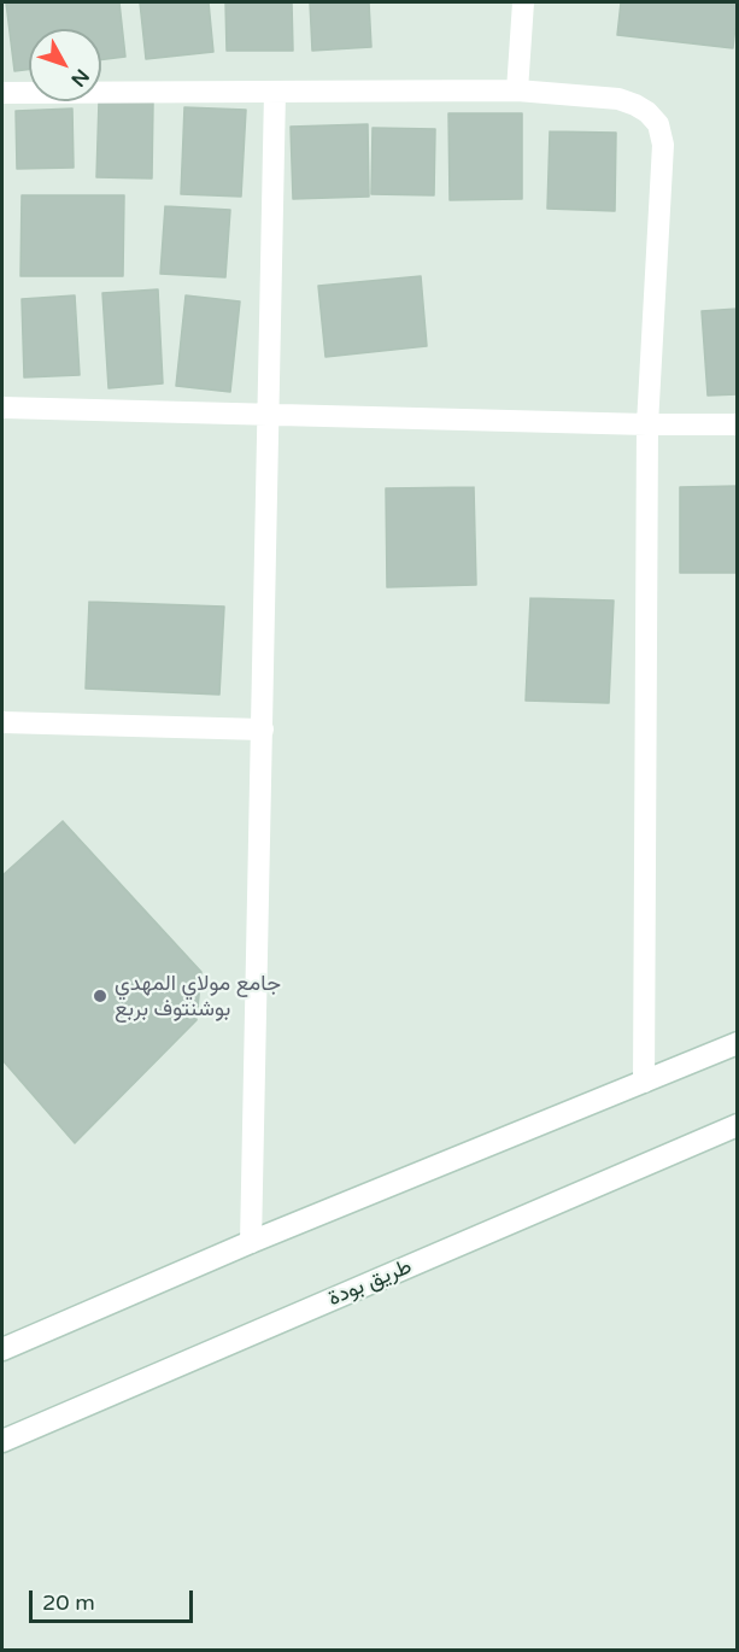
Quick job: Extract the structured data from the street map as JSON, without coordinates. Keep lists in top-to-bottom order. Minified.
{"streets":{"street":["طريق بودة"]},"places":["جامع مولاي المهدي بوشنتوف بربع"],"scale_bar":"20 m","north":"bottom right"}
